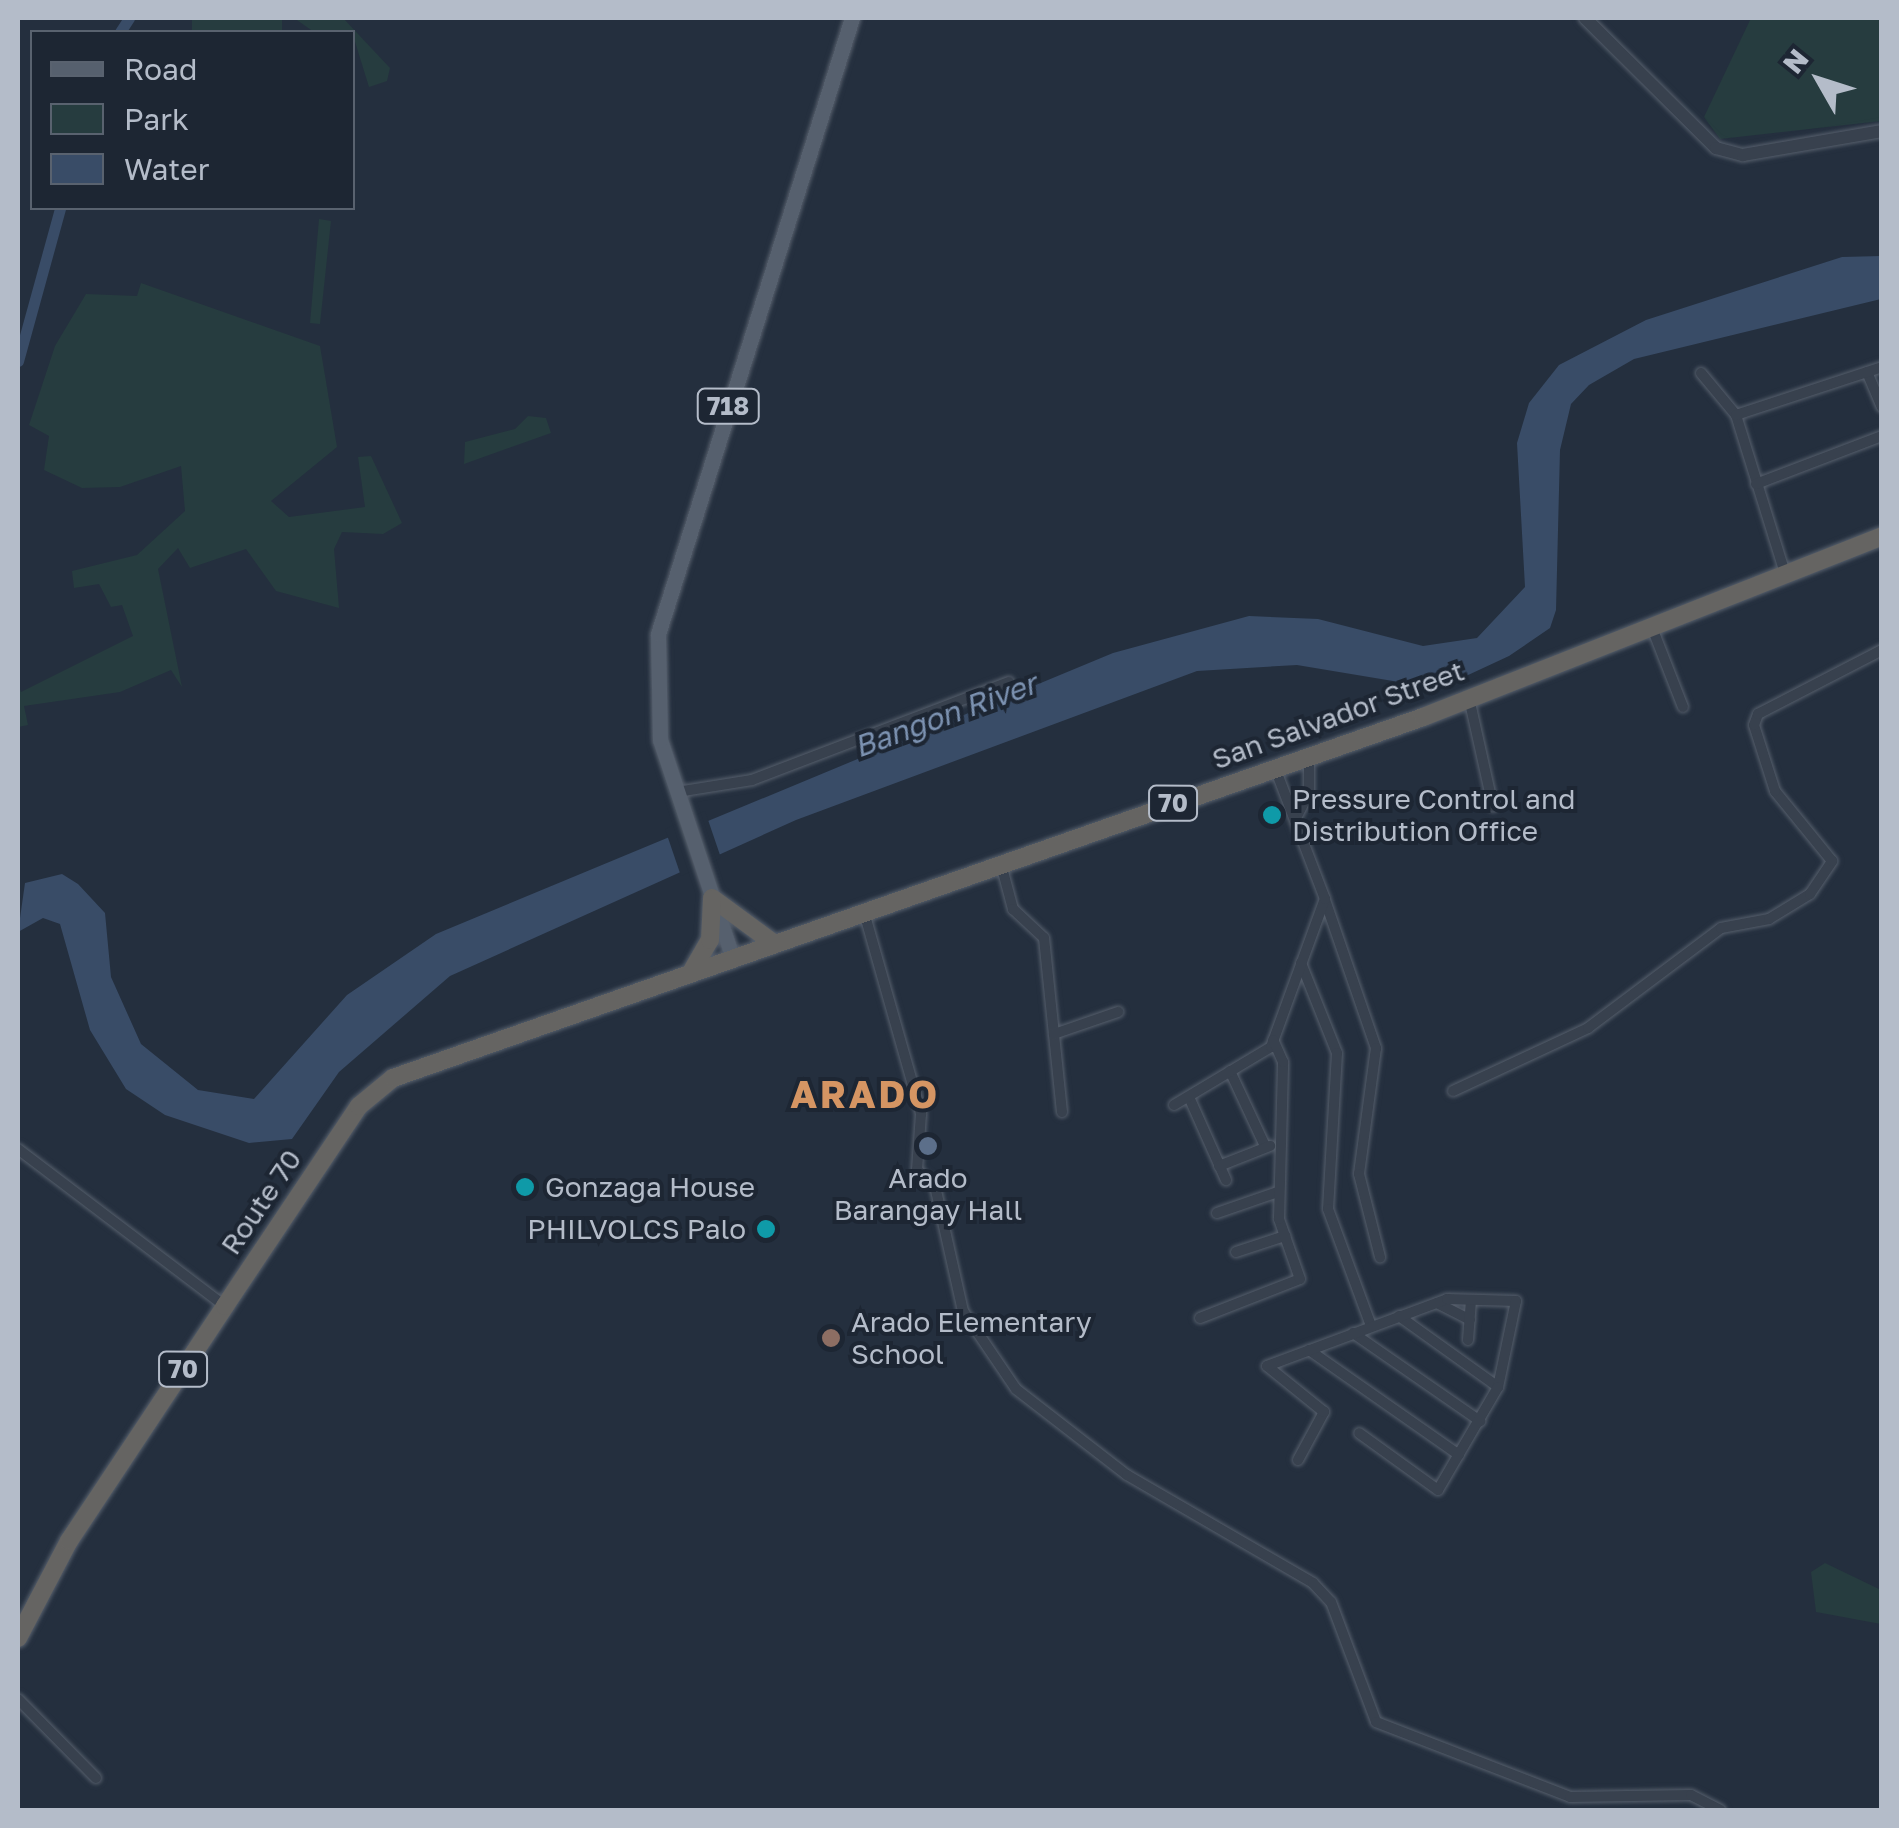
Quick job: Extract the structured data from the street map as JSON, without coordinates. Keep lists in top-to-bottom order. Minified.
{"streets":{"highway":["San Salvador Street","70","Route 70"],"main road":["718"]},"crossings":[["718","San Salvador Street"],["San Salvador Street","Route 70"]],"districts":["ARADO"],"water":["Bangon River"],"places":["Pressure Control and Distribution Office","Arado Barangay Hall","Gonzaga House","PHILVOLCS Palo","Arado Elementary School"],"legend":["Road","Park","Water"],"north":"top left"}
